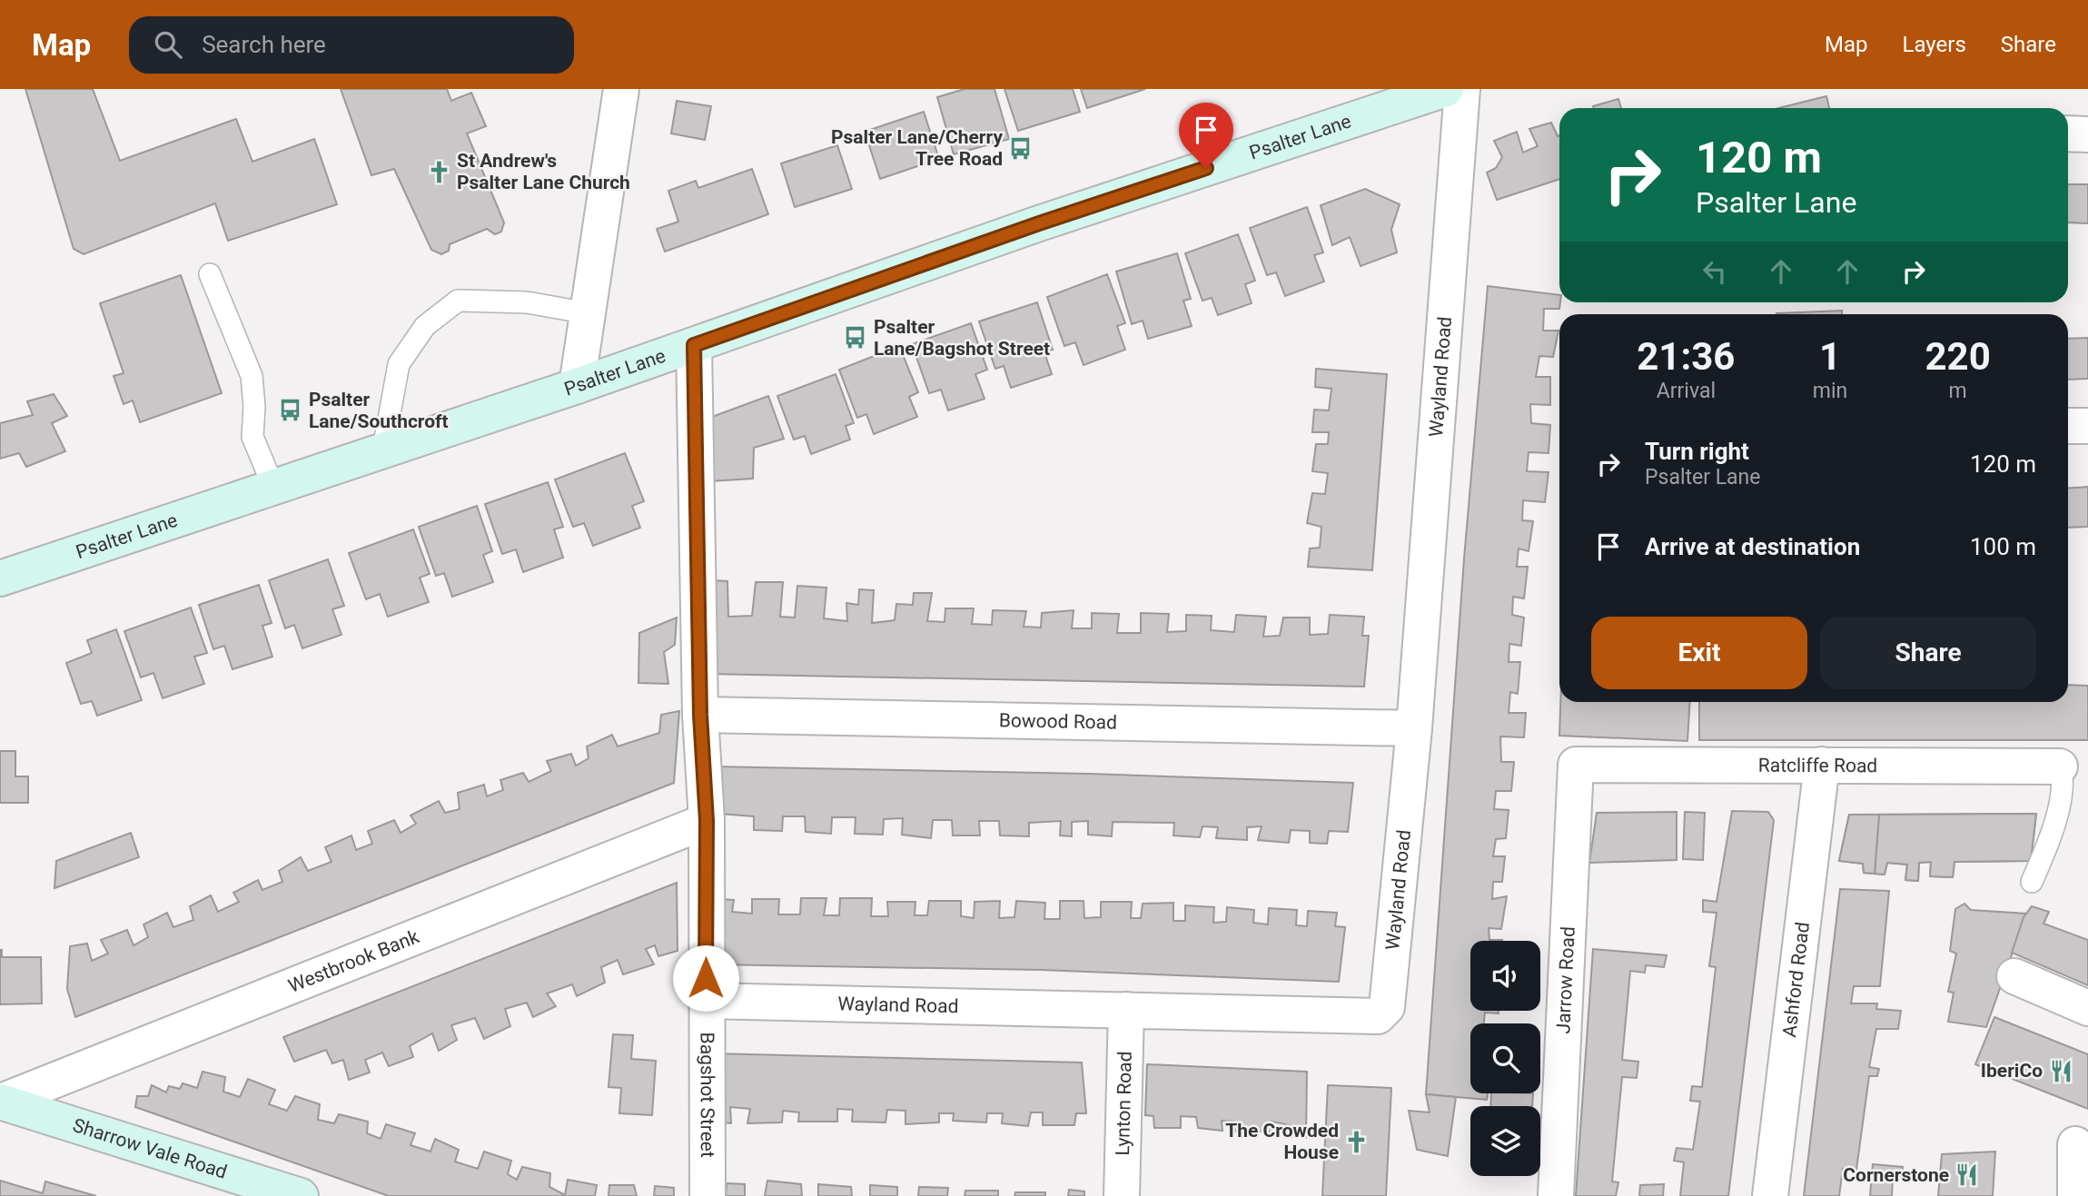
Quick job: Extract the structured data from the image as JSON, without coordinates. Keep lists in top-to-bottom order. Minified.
{"streets":{"street":["Psalter Lane","Wayland Road","Bowood Road","Ratcliffe Road","Westbrook Bank","Jarrow Road","Ashford Road","Bagshot Street","Lynton Road","Sharrow Vale Road"]},"crossings":[["Psalter Lane","Bagshot Street"],["Wayland Road","Bowood Road"],["Wayland Road","Bagshot Street"],["Wayland Road","Lynton Road"],["Bowood Road","Bagshot Street"],["Ratcliffe Road","Jarrow Road"],["Ratcliffe Road","Ashford Road"],["Westbrook Bank","Bagshot Street"],["Westbrook Bank","Sharrow Vale Road"]],"places":{"bus stop":["Psalter Lane/Cherry Tree Road","Psalter Lane/Bagshot Street","Psalter Lane/Southcroft"],"church":["St Andrew's Psalter Lane Church","The Crowded House"],"restaurant":["IberiCo","Cornerstone"]},"page":{"header":"Map","search":"Search here","nav":["Map","Layers","Share"],"turn":["120 m","Psalter Lane"],"eta":["21:36","Arrival","1","min","220","m"],"list":[{"name":"Turn right","note":"Psalter Lane","value":"120 m"},{"name":"Arrive at destination","value":"100 m"}],"buttons":["Exit","Share"]}}
